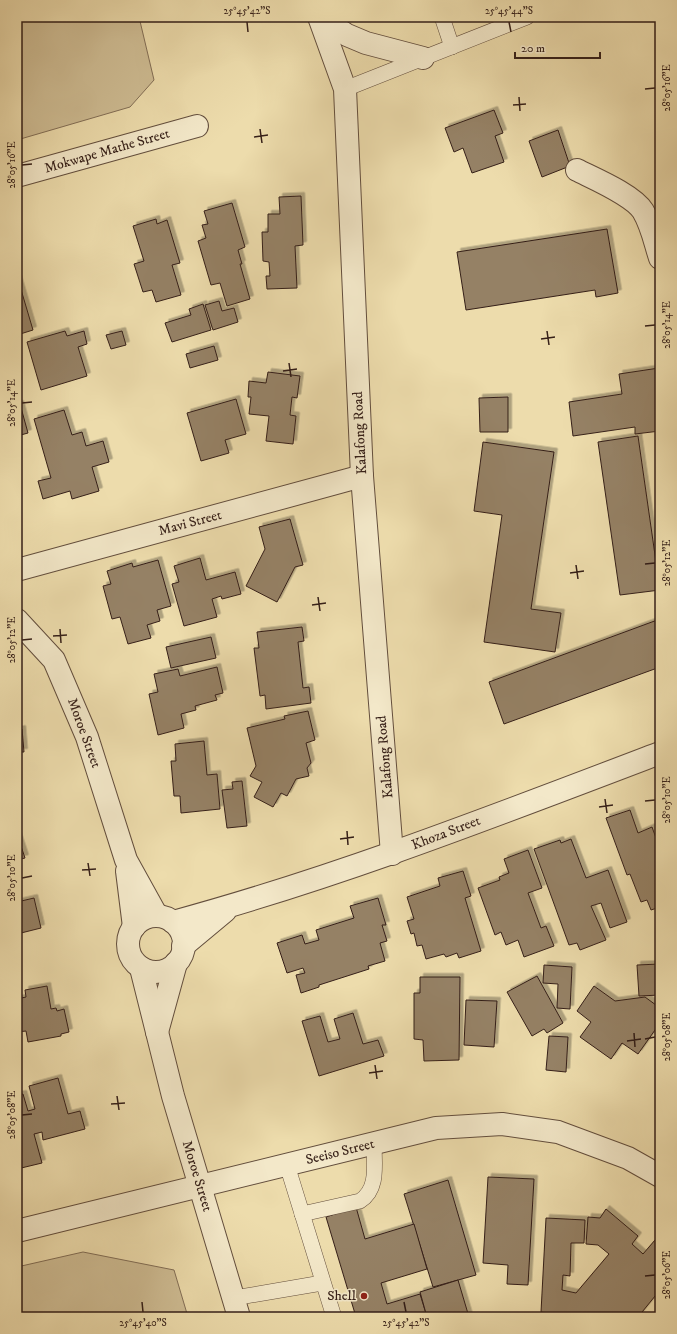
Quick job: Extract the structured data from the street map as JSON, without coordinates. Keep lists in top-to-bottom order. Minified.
{"streets":{"street":["Mokwape Mathe Street","Kalafong Road","Mavi Street","Moroe Street","Khoza Street","Seeiso Street"]},"crossings":[["Kalafong Road","Mavi Street"],["Kalafong Road","Khoza Street"],["Moroe Street","Khoza Street"],["Moroe Street","Seeiso Street"]],"places":["Shell"],"scale_bar":"20 m","coordinates":["25°45'42\"S","25°45'44\"S","28°05'16\"E","28°05'14\"E","28°05'12\"E","28°05'10\"E","28°05'08\"E","28°05'06\"E","25°45'40\"S"]}
